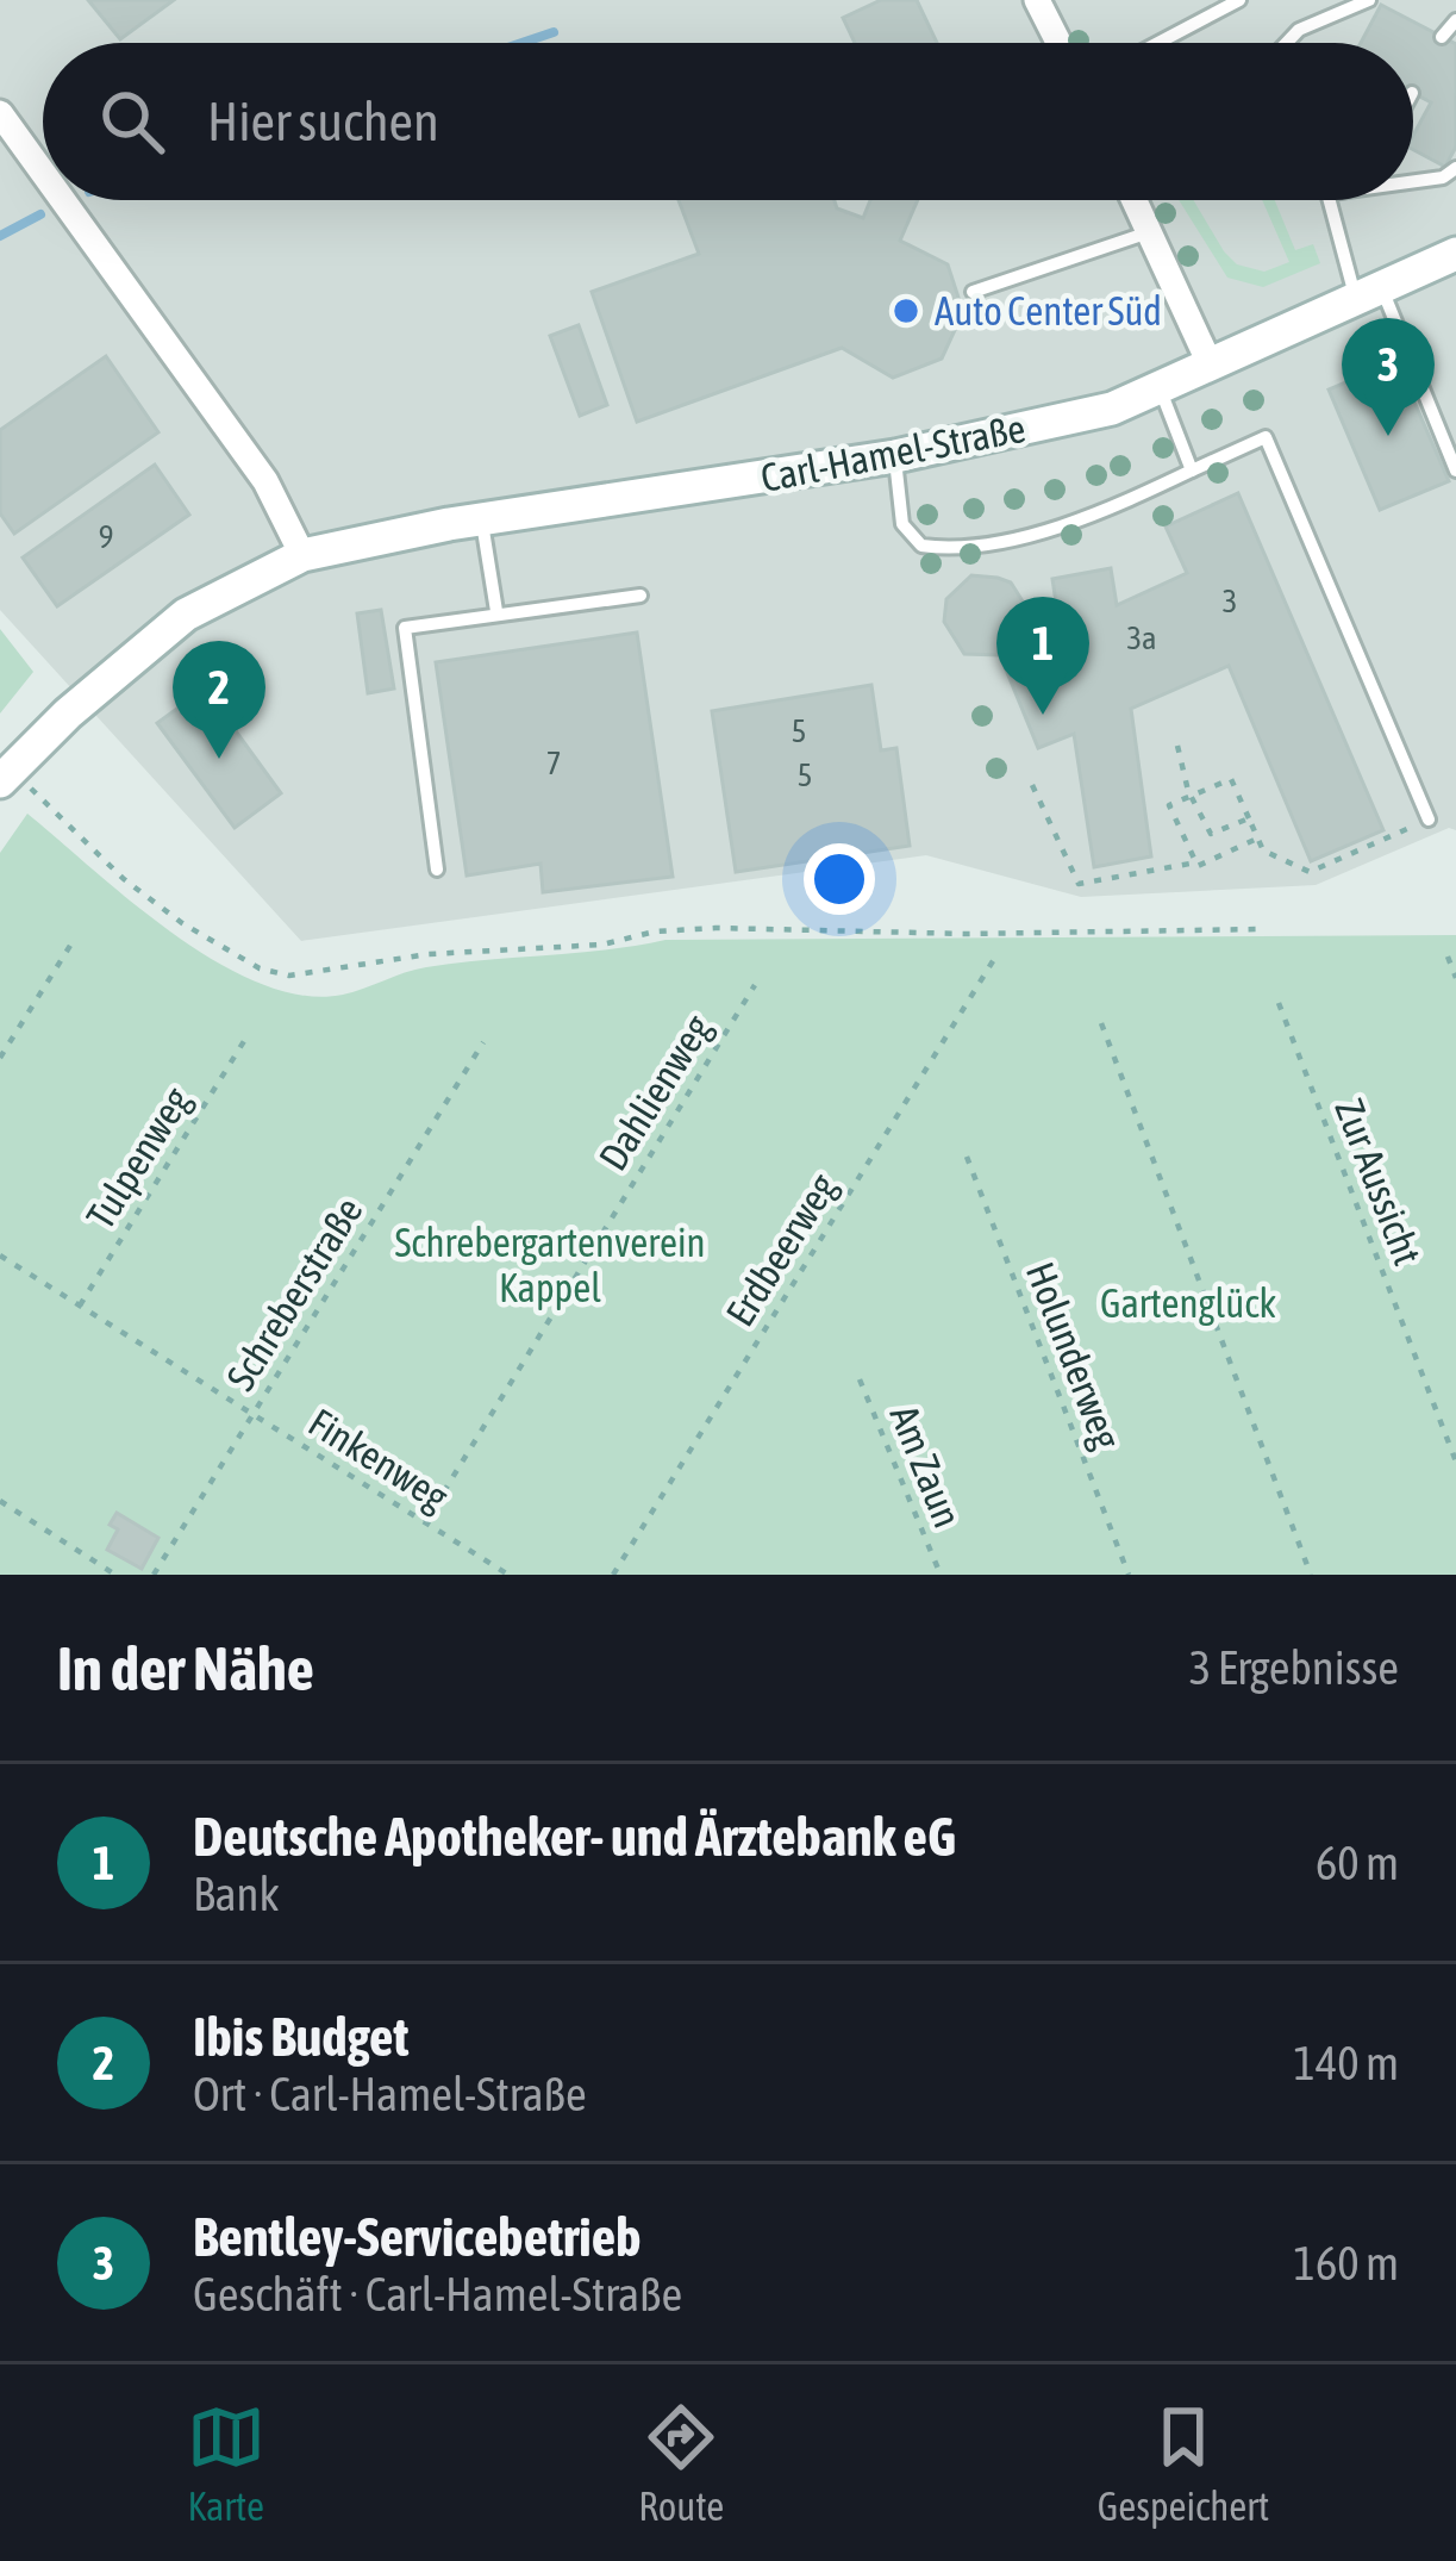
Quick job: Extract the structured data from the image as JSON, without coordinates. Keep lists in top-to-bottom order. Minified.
{"streets":{"main road":["Carl-Hamel-Straße"],"path":["Dahlienweg","Tulpenweg","Zur Aussicht","Erdbeerweg","Schreberstraße","Holunderweg","Finkenweg","Am Zaun"]},"crossings":[["Dahlienweg","Finkenweg"],["Tulpenweg","Finkenweg"],["Schreberstraße","Finkenweg"]],"parks":["Schrebergartenverein Kappel","Gartenglück"],"places":["Auto Center Süd"],"house_numbers":["9","3","3a","5","7","5"],"page":{"search":"Hier suchen","pins":["3","1","2"],"heading":["In der Nähe","3 Ergebnisse"],"list":[{"mark":"1","name":"Deutsche Apotheker- und Ärztebank eG","note":"Bank","value":"60 m"},{"mark":"2","name":"Ibis Budget","note":"Ort · Carl-Hamel-Straße","value":"140 m"},{"mark":"3","name":"Bentley-Servicebetrieb","note":"Geschäft · Carl-Hamel-Straße","value":"160 m"}],"nav":["Karte","Route","Gespeichert"]}}
